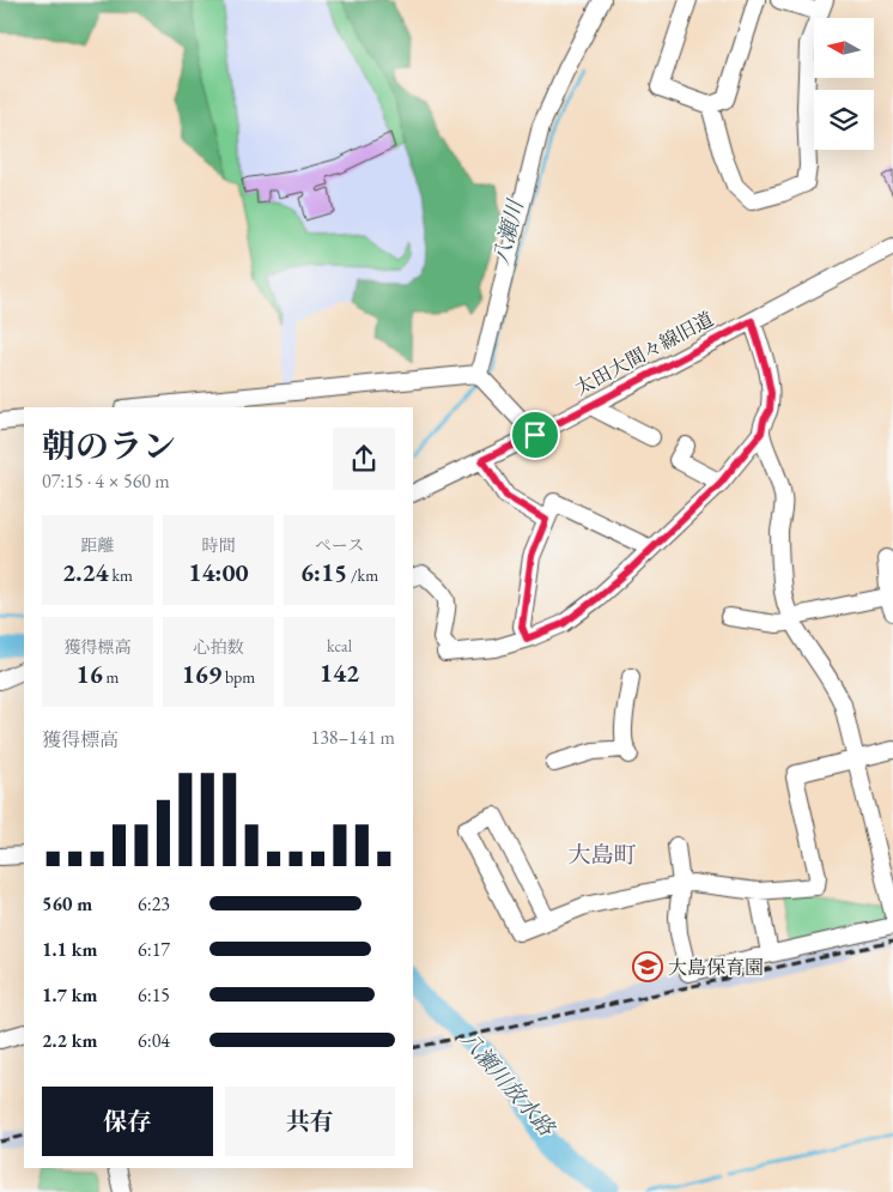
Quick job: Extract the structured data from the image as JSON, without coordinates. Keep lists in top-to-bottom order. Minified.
{"streets":{"street":["太田大間々線旧道"]},"districts":["大島町"],"water":["八瀬川","八瀬川放水路"],"places":{"school or university":["大島保育園"]},"north":"left","page":{"heading":["朝のラン","07:15 · 4 × 560 m"],"stats":[["距離","2.24 km"],["時間","14:00"],["ペース","6:15 /km"],["獲得標高","16 m"],["心拍数","169 bpm"],["kcal","142"]],"chart":["獲得標高","138–141 m"],"list":[{"name":"560 m","note":"6:23"},{"name":"1.1 km","note":"6:17"},{"name":"1.7 km","note":"6:15"},{"name":"2.2 km","note":"6:04"}],"buttons":["保存","共有"]}}
